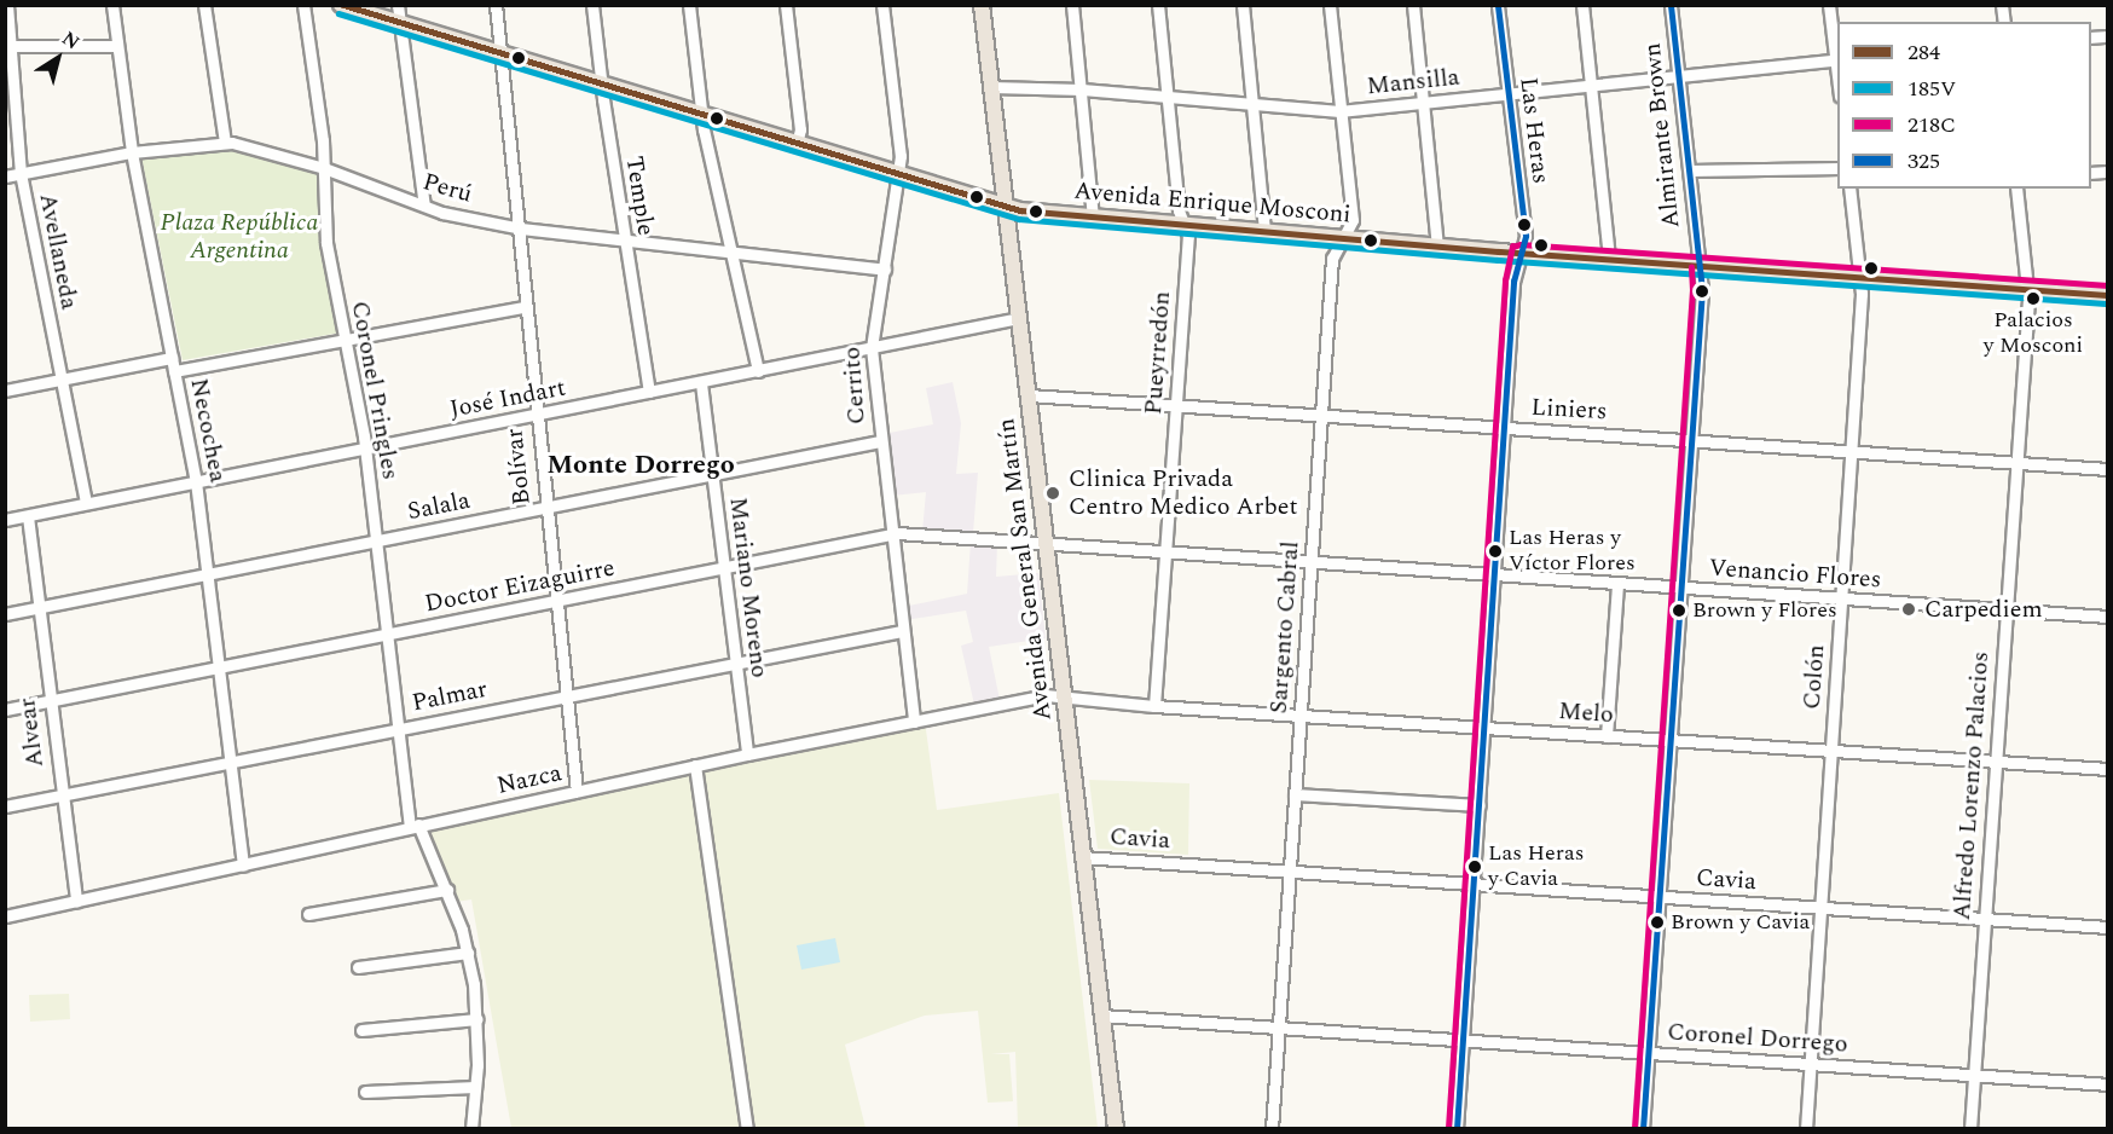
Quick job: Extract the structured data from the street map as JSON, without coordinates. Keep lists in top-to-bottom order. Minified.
{"streets":{"main road":["Avenida Enrique Mosconi","Avenida General San Martín"],"street":["Mansilla","Las Heras","Almirante Brown","Perú","Temple","Avellaneda","Pueyrredón","Cerrito","Coronel Pringles","José Indart","Liniers","Necochea","Bolívar","Salala","Venancio Flores","Doctor Eizaguirre","Mariano Moreno","Sargento Cabral","Colón","Palmar","Melo","Alvear","Nazca","Alfredo Lorenzo Palacios","Cavia","Coronel Dorrego"]},"crossings":[["Mansilla","Las Heras"],["Mansilla","Almirante Brown"],["Mansilla","Pueyrredón"],["Mansilla","Avenida General San Martín"],["Mansilla","Sargento Cabral"],["Las Heras","Avenida Enrique Mosconi"],["Las Heras","Liniers"],["Las Heras","Venancio Flores"],["Las Heras","Melo"],["Las Heras","Cavia"],["Las Heras","Coronel Dorrego"],["Almirante Brown","Avenida Enrique Mosconi"],["Almirante Brown","Liniers"],["Almirante Brown","Venancio Flores"],["Almirante Brown","Melo"],["Almirante Brown","Cavia"],["Almirante Brown","Coronel Dorrego"],["Perú","Temple"],["Perú","Avellaneda"],["Perú","Cerrito"],["Perú","Coronel Pringles"],["Perú","Necochea"],["Perú","Bolívar"],["Temple","Avenida Enrique Mosconi"],["Temple","José Indart"],["Avenida Enrique Mosconi","Pueyrredón"],["Avenida Enrique Mosconi","Cerrito"],["Avenida Enrique Mosconi","Bolívar"],["Avenida Enrique Mosconi","Avenida General San Martín"],["Avenida Enrique Mosconi","Sargento Cabral"],["Avenida Enrique Mosconi","Colón"],["Avenida Enrique Mosconi","Alfredo Lorenzo Palacios"],["Avellaneda","José Indart"],["Pueyrredón","Liniers"],["Pueyrredón","Venancio Flores"],["Pueyrredón","Melo"],["Cerrito","José Indart"],["Cerrito","Salala"],["Cerrito","Doctor Eizaguirre"],["Cerrito","Palmar"],["Cerrito","Nazca"],["Coronel Pringles","José Indart"],["Coronel Pringles","Salala"],["Coronel Pringles","Doctor Eizaguirre"],["Coronel Pringles","Palmar"],["Coronel Pringles","Nazca"],["José Indart","Necochea"],["José Indart","Bolívar"],["José Indart","Avenida General San Martín"],["José Indart","Mariano Moreno"],["José Indart","Alvear"],["Liniers","Avenida General San Martín"],["Liniers","Sargento Cabral"],["Liniers","Colón"],["Liniers","Alfredo Lorenzo Palacios"],["Necochea","Salala"],["Necochea","Doctor Eizaguirre"],["Necochea","Palmar"],["Necochea","Nazca"],["Bolívar","Salala"],["Bolívar","Doctor Eizaguirre"],["Bolívar","Palmar"],["Bolívar","Nazca"],["Salala","Mariano Moreno"],["Salala","Alvear"],["Avenida General San Martín","Venancio Flores"],["Avenida General San Martín","Doctor Eizaguirre"],["Avenida General San Martín","Melo"],["Avenida General San Martín","Nazca"],["Avenida General San Martín","Cavia"],["Avenida General San Martín","Coronel Dorrego"],["Venancio Flores","Doctor Eizaguirre"],["Venancio Flores","Sargento Cabral"],["Venancio Flores","Colón"],["Venancio Flores","Alfredo Lorenzo Palacios"],["Doctor Eizaguirre","Mariano Moreno"],["Doctor Eizaguirre","Alvear"],["Mariano Moreno","Palmar"],["Mariano Moreno","Nazca"],["Sargento Cabral","Melo"],["Sargento Cabral","Cavia"],["Sargento Cabral","Coronel Dorrego"],["Colón","Melo"],["Colón","Cavia"],["Colón","Coronel Dorrego"],["Palmar","Alvear"],["Melo","Nazca"],["Melo","Alfredo Lorenzo Palacios"],["Alvear","Nazca"],["Alfredo Lorenzo Palacios","Cavia"],["Alfredo Lorenzo Palacios","Coronel Dorrego"]],"districts":["Monte Dorrego"],"parks":["Plaza República Argentina"],"places":["Palacios y Mosconi","Clinica Privada Centro Medico Arbet","Las Heras y Víctor Flores","Carpediem","Brown y Flores","Las Heras y Cavia","Brown y Cavia"],"lines":["transit line 284","transit line 325","transit line 185V","transit line 218C"],"legend":["284","185V","218C","325"],"north":"top right"}
